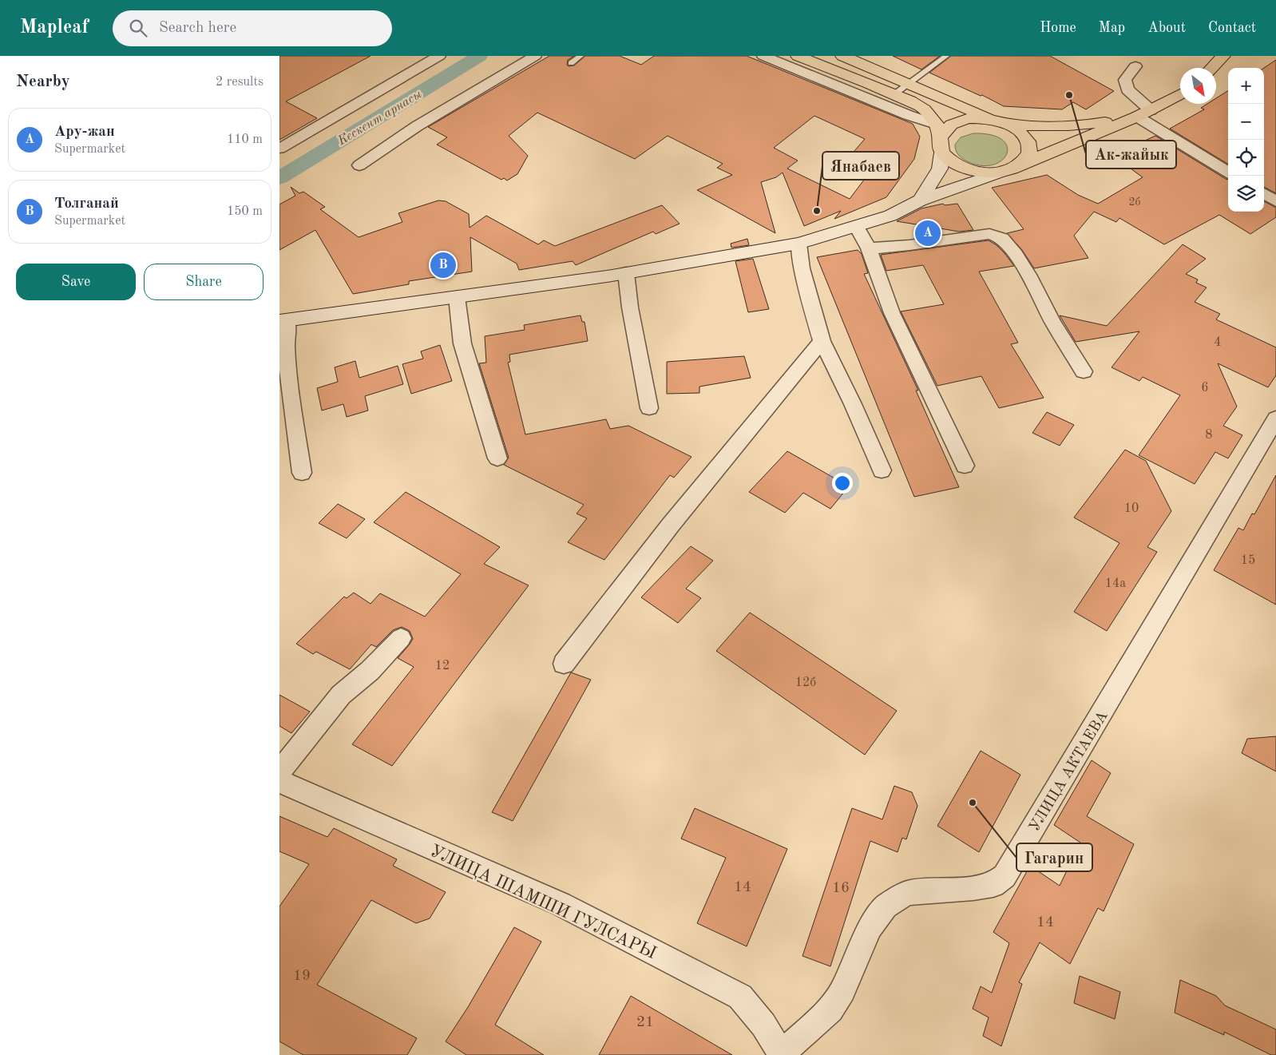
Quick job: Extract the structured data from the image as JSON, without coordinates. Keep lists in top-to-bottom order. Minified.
{"streets":{"street":["УЛИЦА АКТАЕВА","УЛИЦА ШАМШИ ГУЛСАРЫ"]},"crossings":[["УЛИЦА АКТАЕВА","УЛИЦА ШАМШИ ГУЛСАРЫ"]],"water":["Кескент арнасы"],"places":["Ак-жайык","Янабаев","Гагарин"],"house_numbers":["2б","4","6","8","10","15","14а","12","12б","14","16","14","19","21"],"north":"bottom right","page":{"header":"Mapleaf","search":"Search here","nav":["Home","Map","About","Contact"],"heading":["Nearby","2 results"],"map_buttons":["+","−"],"list":[{"mark":"A","name":"Ару-жан","note":"Supermarket","value":"110 m"},{"mark":"B","name":"Толганай","note":"Supermarket","value":"150 m"}],"pins":["A","B"],"buttons":["Save","Share"]}}
